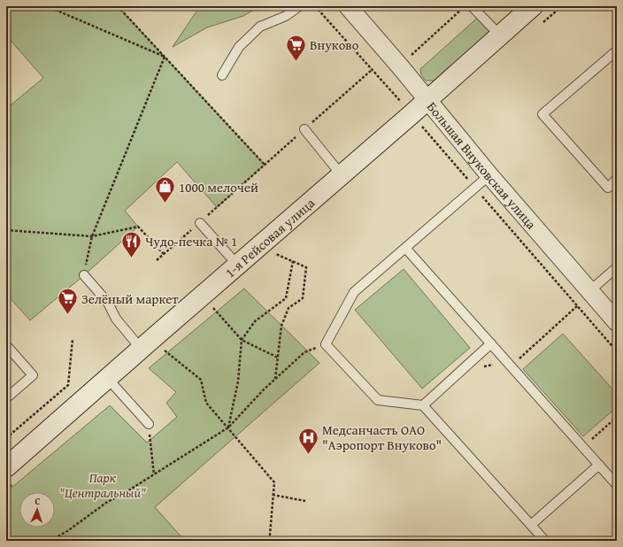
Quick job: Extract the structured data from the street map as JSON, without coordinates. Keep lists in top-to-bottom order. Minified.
{"streets":{"street":["Большая Внуковская улица","1-я Рейсовая улица"]},"crossings":[["Большая Внуковская улица","1-я Рейсовая улица"]],"parks":["Парк \"Центральный\""],"places":{"supermarket":["Внуково","Зелёный маркет"],"shop":["1000 мелочей"],"restaurant":["Чудо-печка № 1"],"hospital":["Медсанчасть ОАО \"Аэропорт Внуково\""]},"north":"top"}
